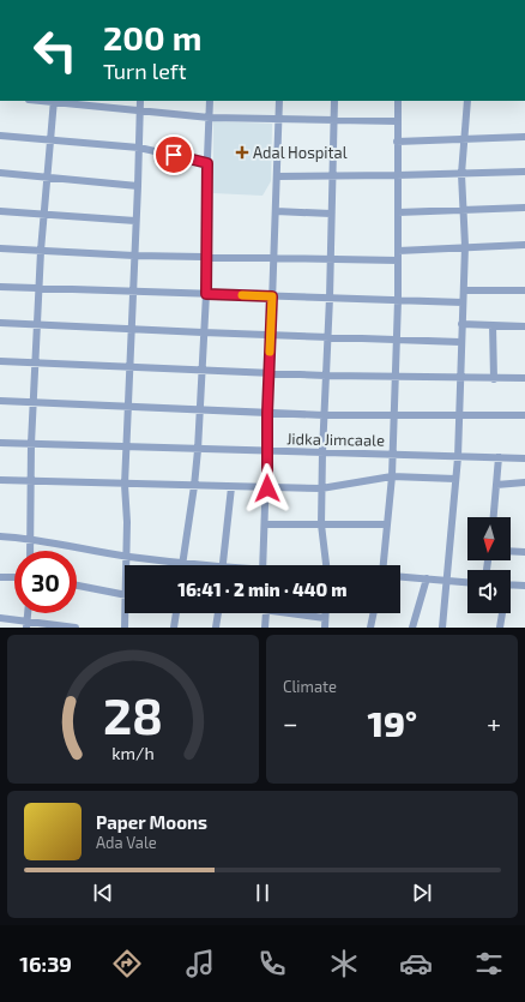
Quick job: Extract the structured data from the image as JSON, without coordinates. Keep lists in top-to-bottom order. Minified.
{"streets":{"street":["Jidka Jimcaale"]},"places":{"health":["Adal Hospital"]},"north":"bottom","page":{"turn":["200 m","Turn left"],"limit":"30","trip":"16:41 · 2 min · 440 m","tile":"Climate","heat":["−","19°","+"],"song":["Paper Moons","Ada Vale"],"tabs":"16:39","gauge":["28","km/h"]}}
